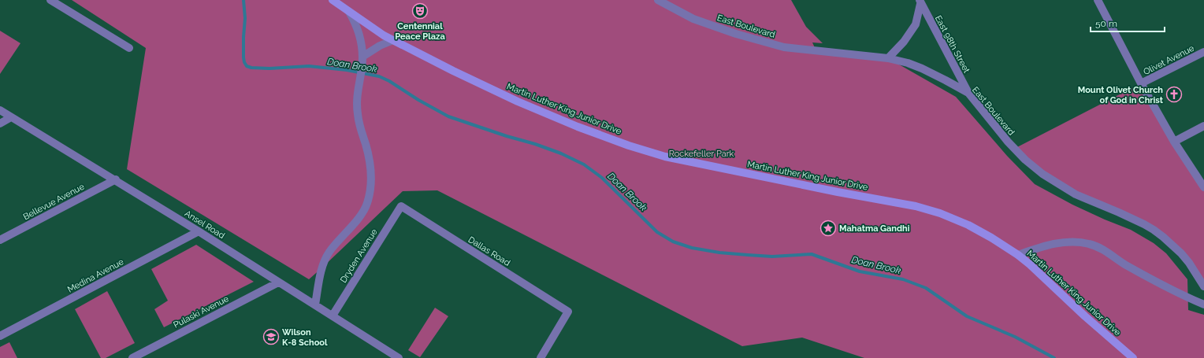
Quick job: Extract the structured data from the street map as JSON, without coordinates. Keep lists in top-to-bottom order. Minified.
{"streets":{"main road":["Martin Luther King Junior Drive"],"street":["East Boulevard","East 98th Street","Olivet Avenue","Bellevue Avenue","Ansel Road","Dallas Road","Dryden Avenue","Medina Avenue","Pulaski Avenue"]},"crossings":[["East Boulevard","East 98th Street"],["Bellevue Avenue","Ansel Road"],["Ansel Road","Dryden Avenue"],["Ansel Road","Medina Avenue"],["Ansel Road","Pulaski Avenue"],["Dallas Road","Dryden Avenue"]],"water":["Doan Brook"],"parks":["Rockefeller Park"],"places":{"theatre":["Centennial Peace Plaza"],"church":["Mount Olivet Church of God in Christ"],"place":["Mahatma Gandhi"],"school or university":["Wilson K-8 School"]},"scale_bar":"50 m"}
